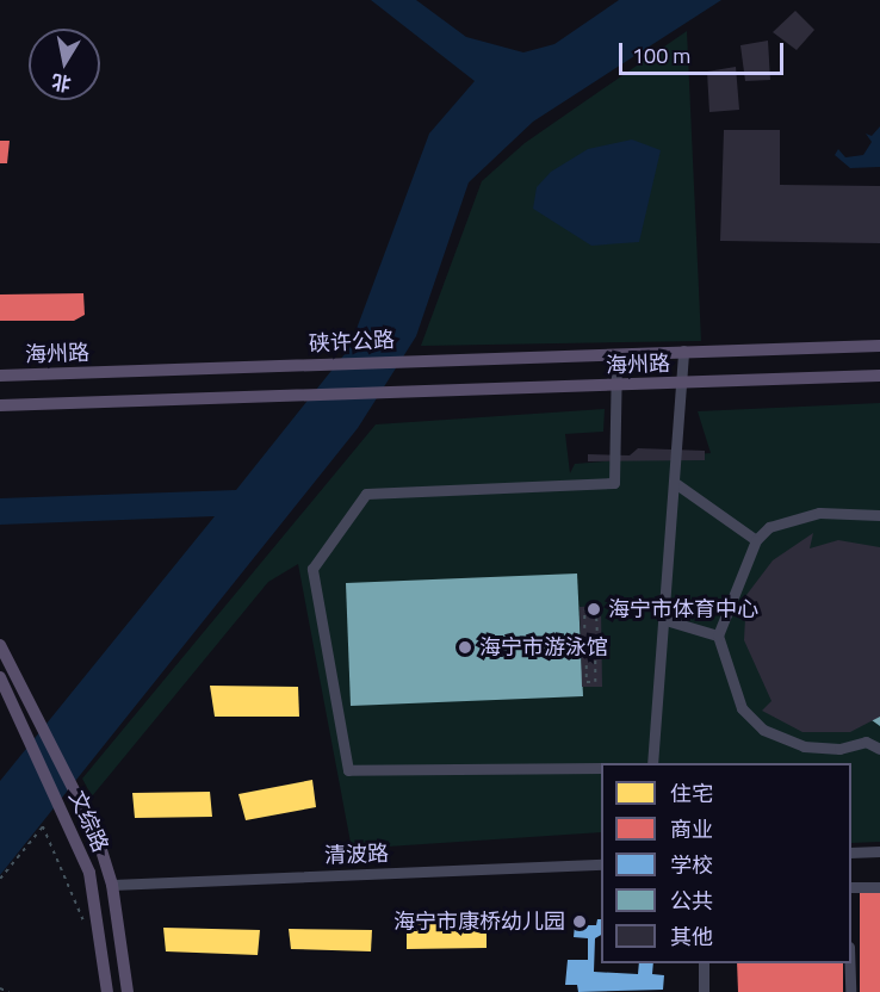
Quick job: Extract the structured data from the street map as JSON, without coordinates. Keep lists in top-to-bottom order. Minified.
{"streets":{"main road":["硖许公路","海州路","文综路"],"street":["清波路"]},"crossings":[["硖许公路","海州路"]],"places":["海宁市体育中心","海宁市游泳馆","海宁市康桥幼儿园"],"legend":["住宅","商业","学校","公共","其他"],"scale_bar":"100 m","north":"bottom"}
